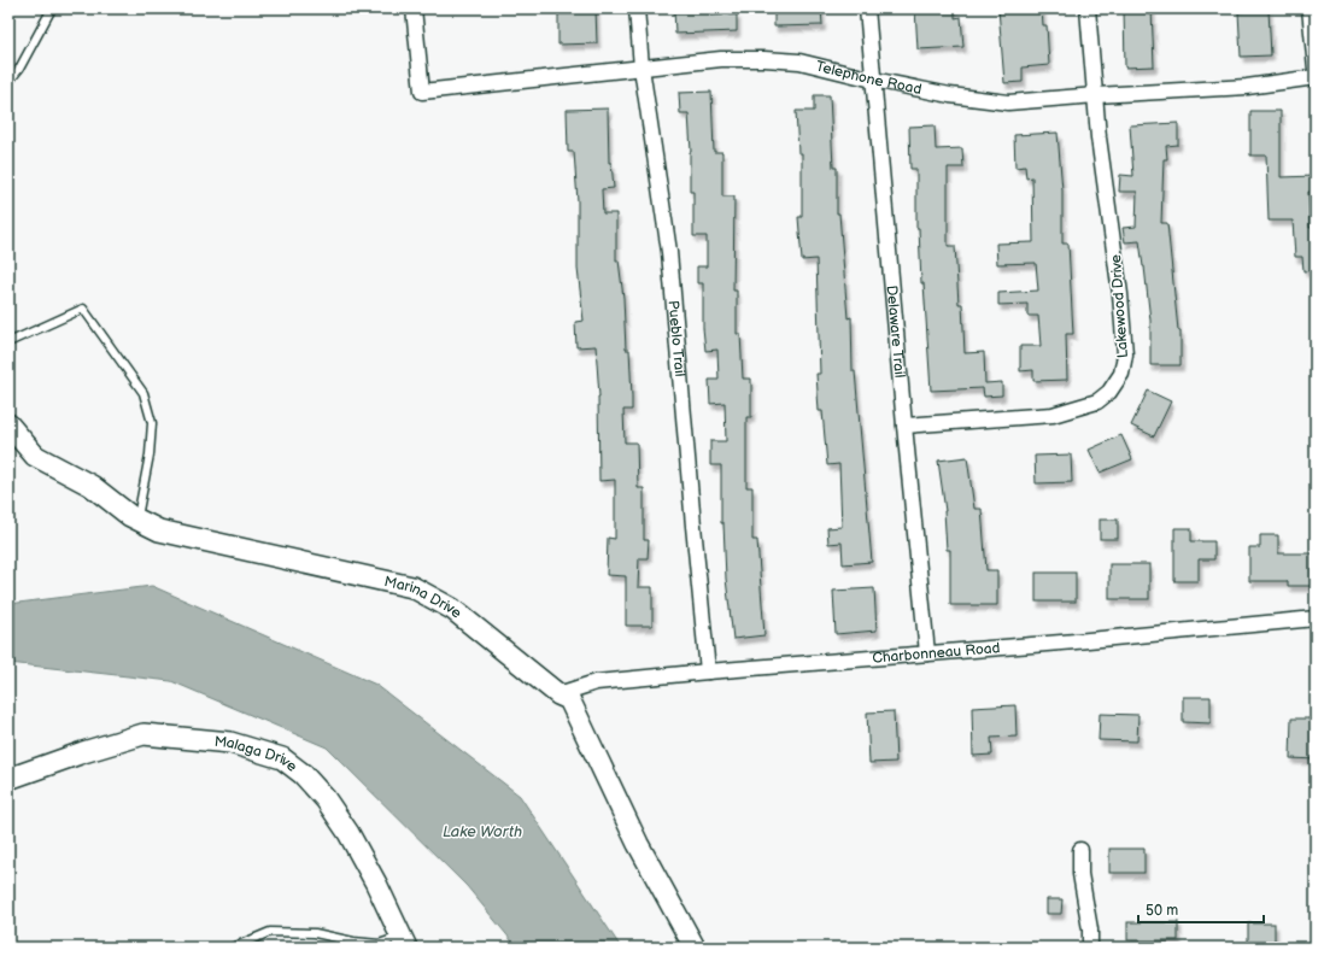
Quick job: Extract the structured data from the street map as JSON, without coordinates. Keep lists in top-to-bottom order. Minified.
{"streets":{"street":["Telephone Road","Lakewood Drive","Delaware Trail","Pueblo Trail","Marina Drive","Charbonneau Road","Malaga Drive"]},"crossings":[["Telephone Road","Lakewood Drive"],["Telephone Road","Delaware Trail"],["Telephone Road","Pueblo Trail"],["Lakewood Drive","Delaware Trail"],["Delaware Trail","Charbonneau Road"],["Pueblo Trail","Charbonneau Road"],["Marina Drive","Charbonneau Road"]],"water":["Lake Worth"],"scale_bar":"50 m"}
